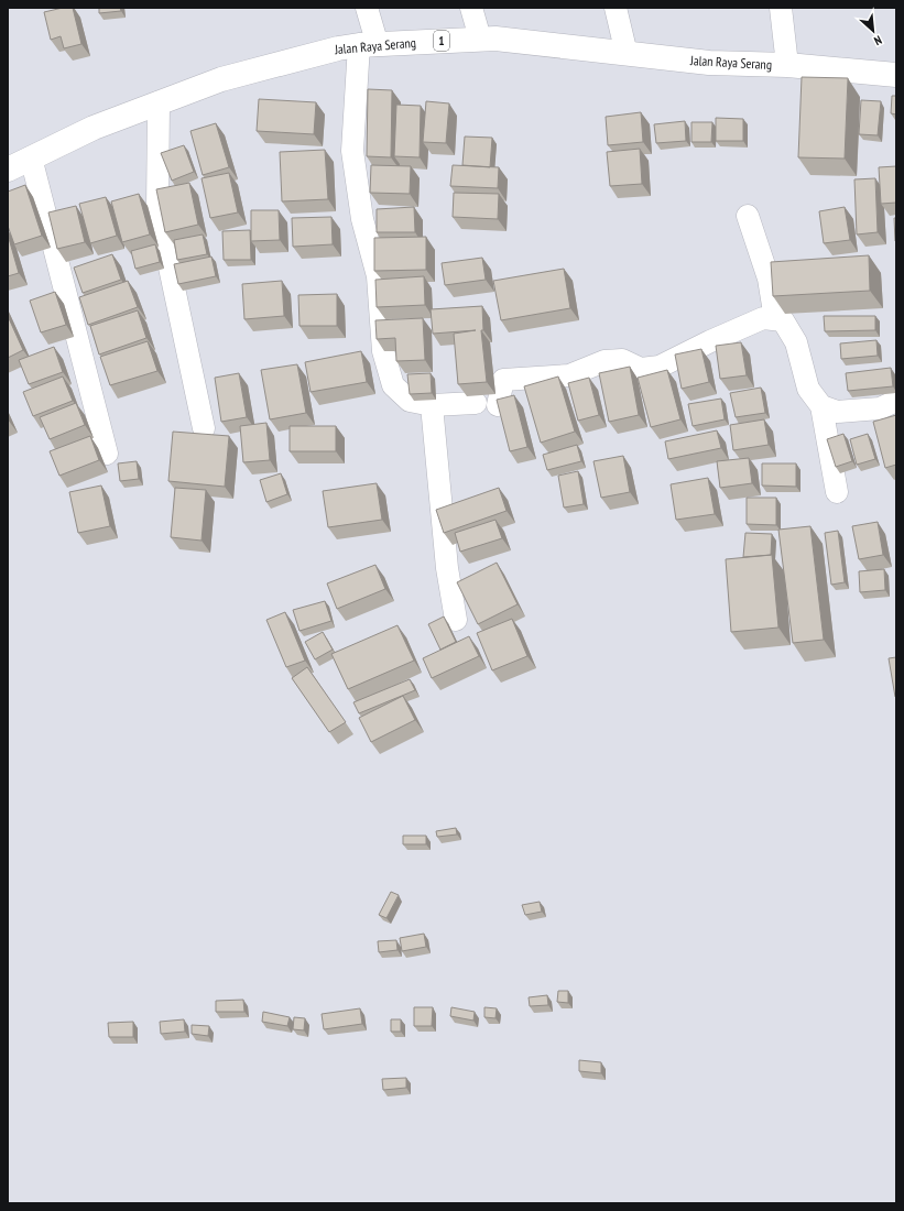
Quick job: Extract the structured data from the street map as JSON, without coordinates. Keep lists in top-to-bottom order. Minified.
{"streets":{"highway":["1","Jalan Raya Serang"]},"north":"bottom right"}
